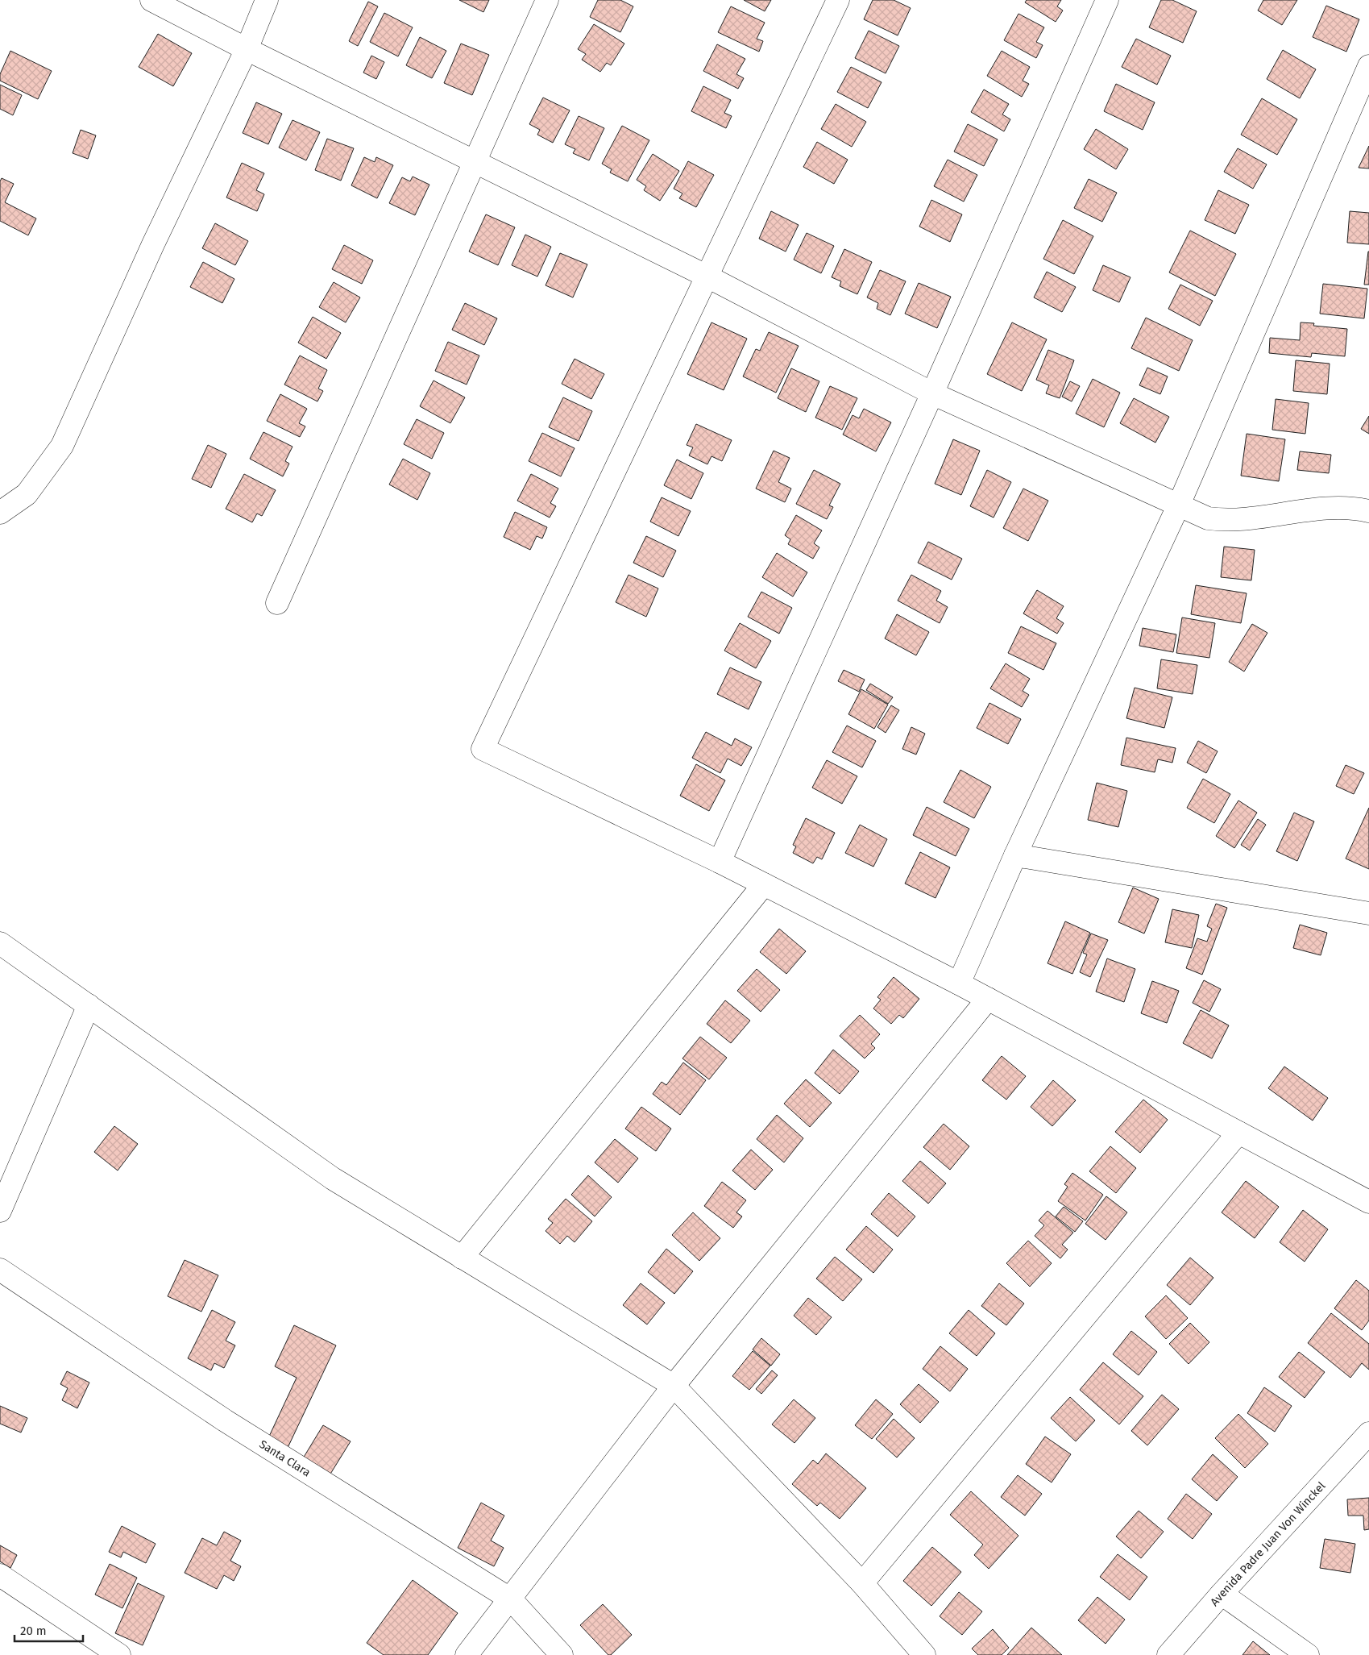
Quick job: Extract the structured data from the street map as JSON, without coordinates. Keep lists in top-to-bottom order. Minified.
{"streets":{"street":["Santa Clara","Avenida Padre Juan Von Winckel"]},"scale_bar":"20 m"}
